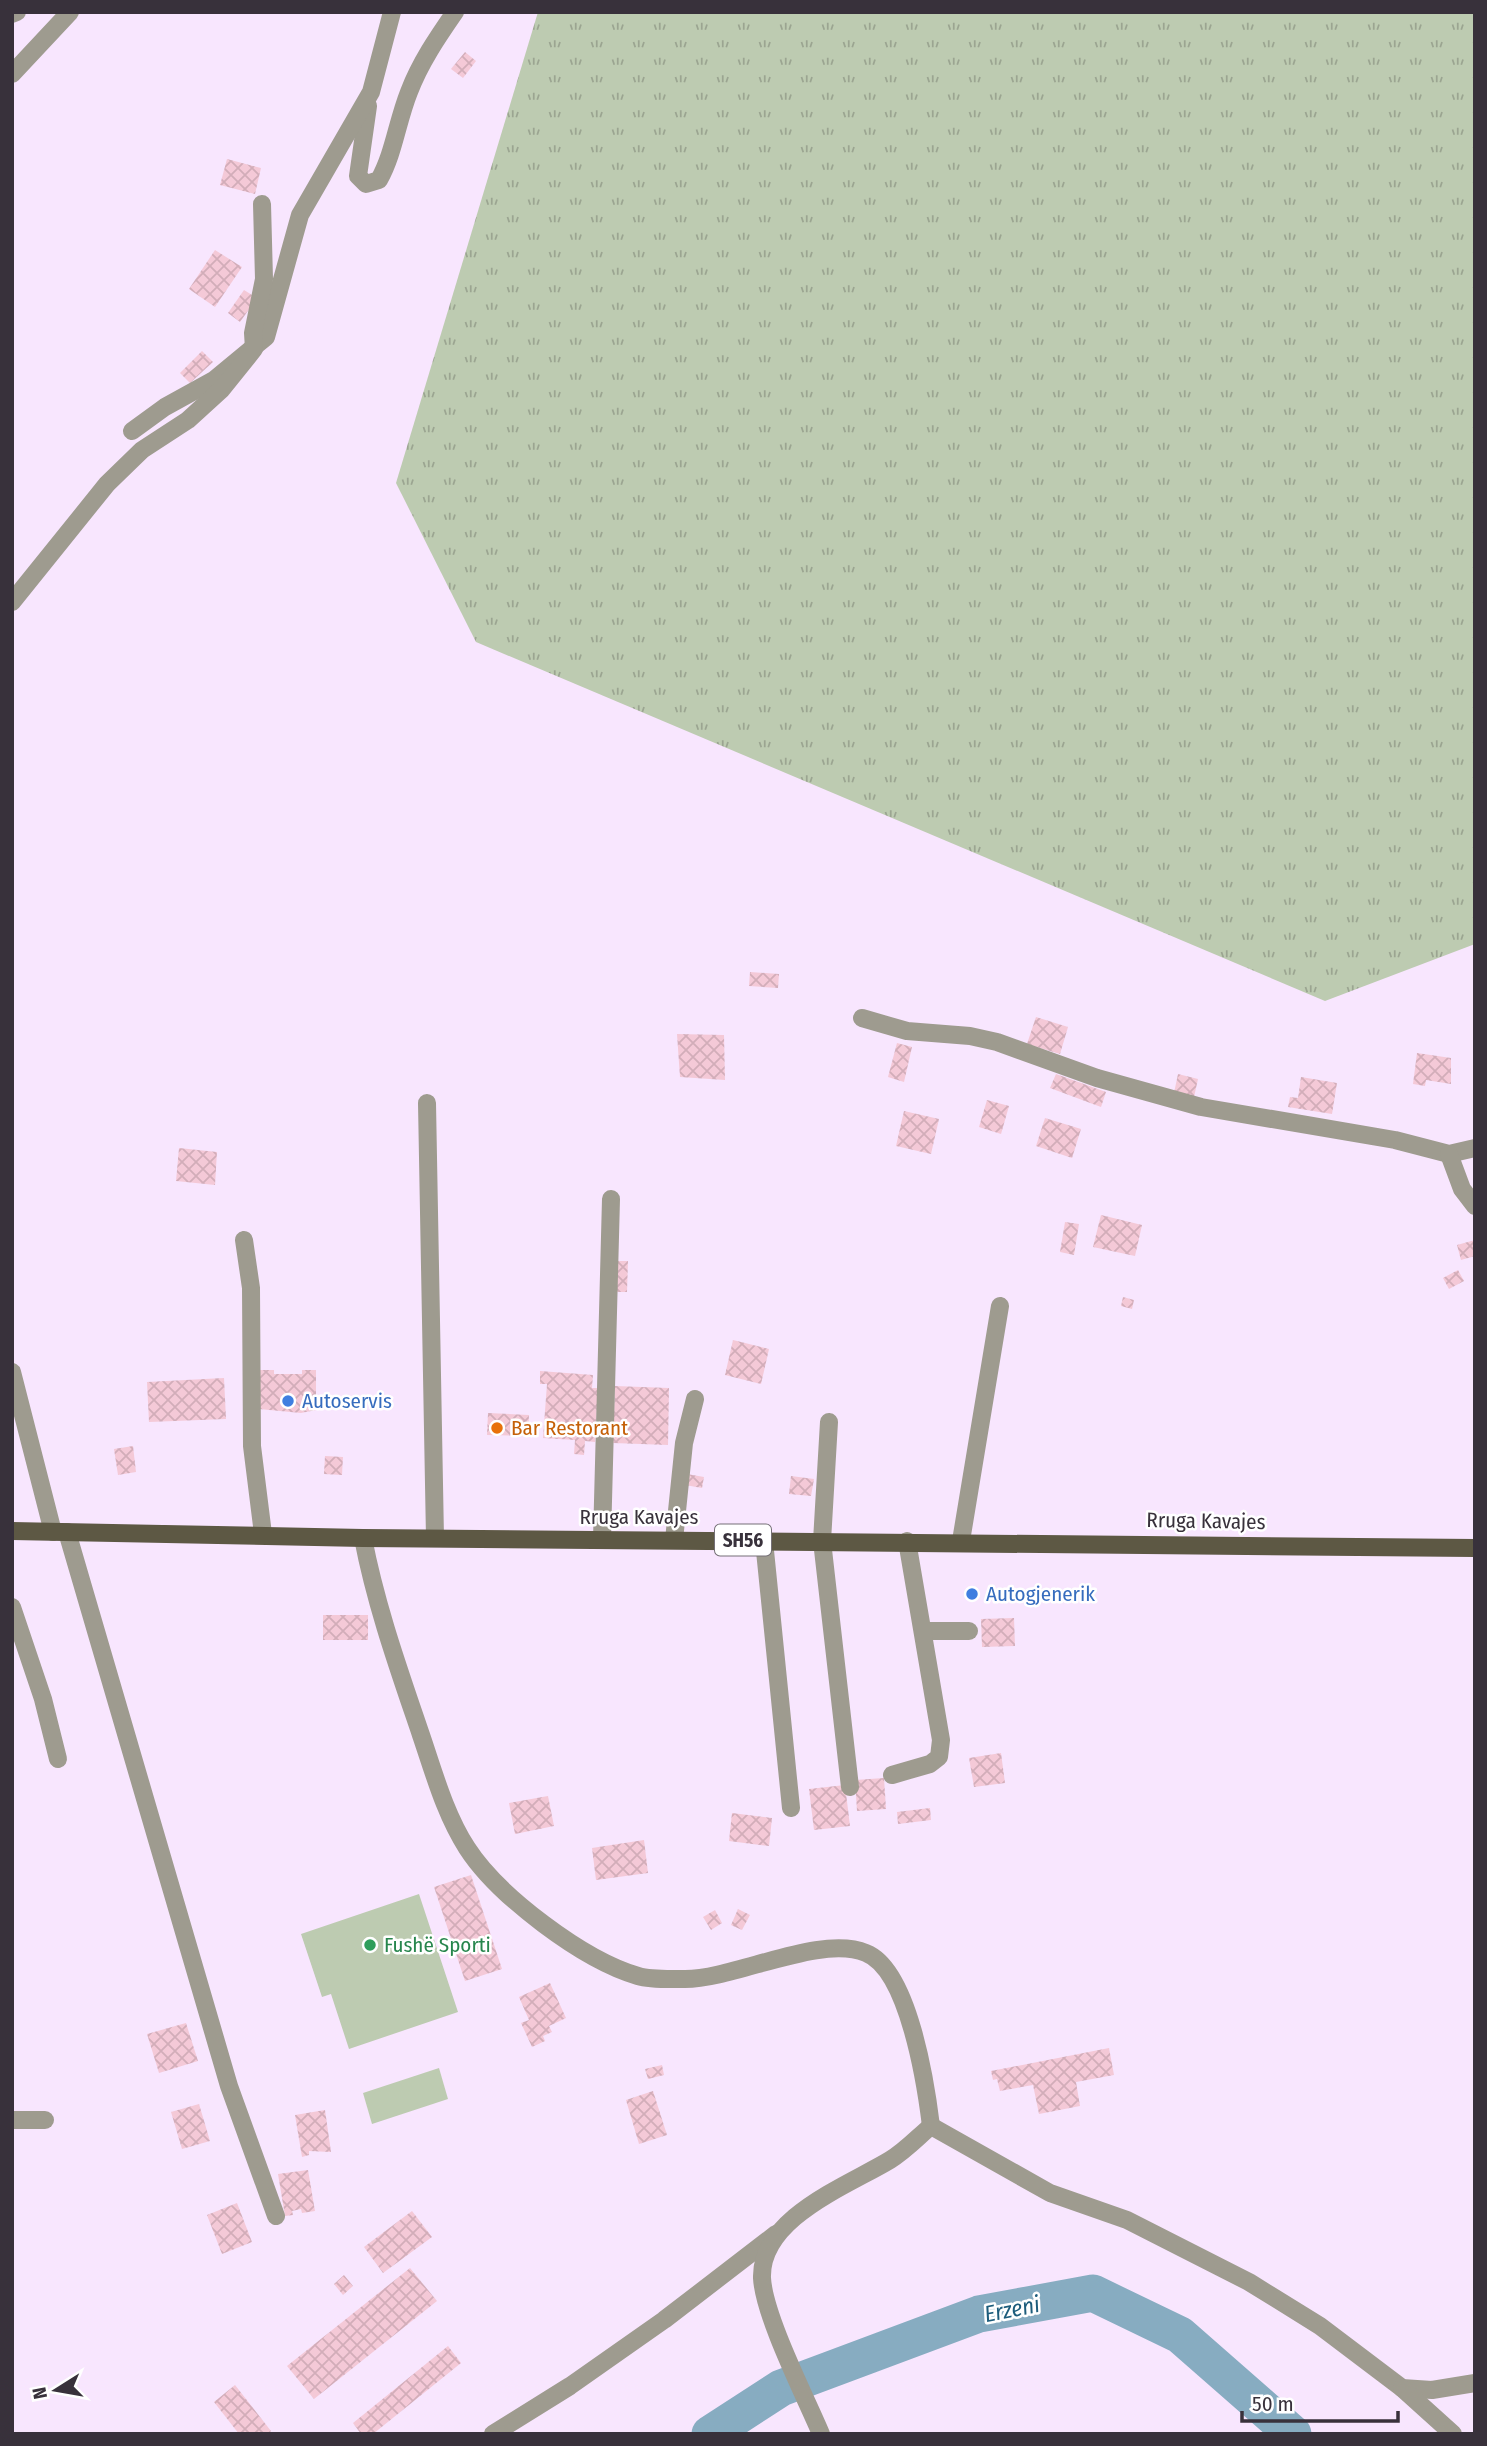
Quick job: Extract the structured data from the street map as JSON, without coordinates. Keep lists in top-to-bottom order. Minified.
{"streets":{"main road":["Rruga Kavajes","SH56"]},"water":["Erzeni"],"places":["Autoservis","Bar Restorant","Autogjenerik","Fushë Sporti"],"scale_bar":"50 m","north":"left"}
